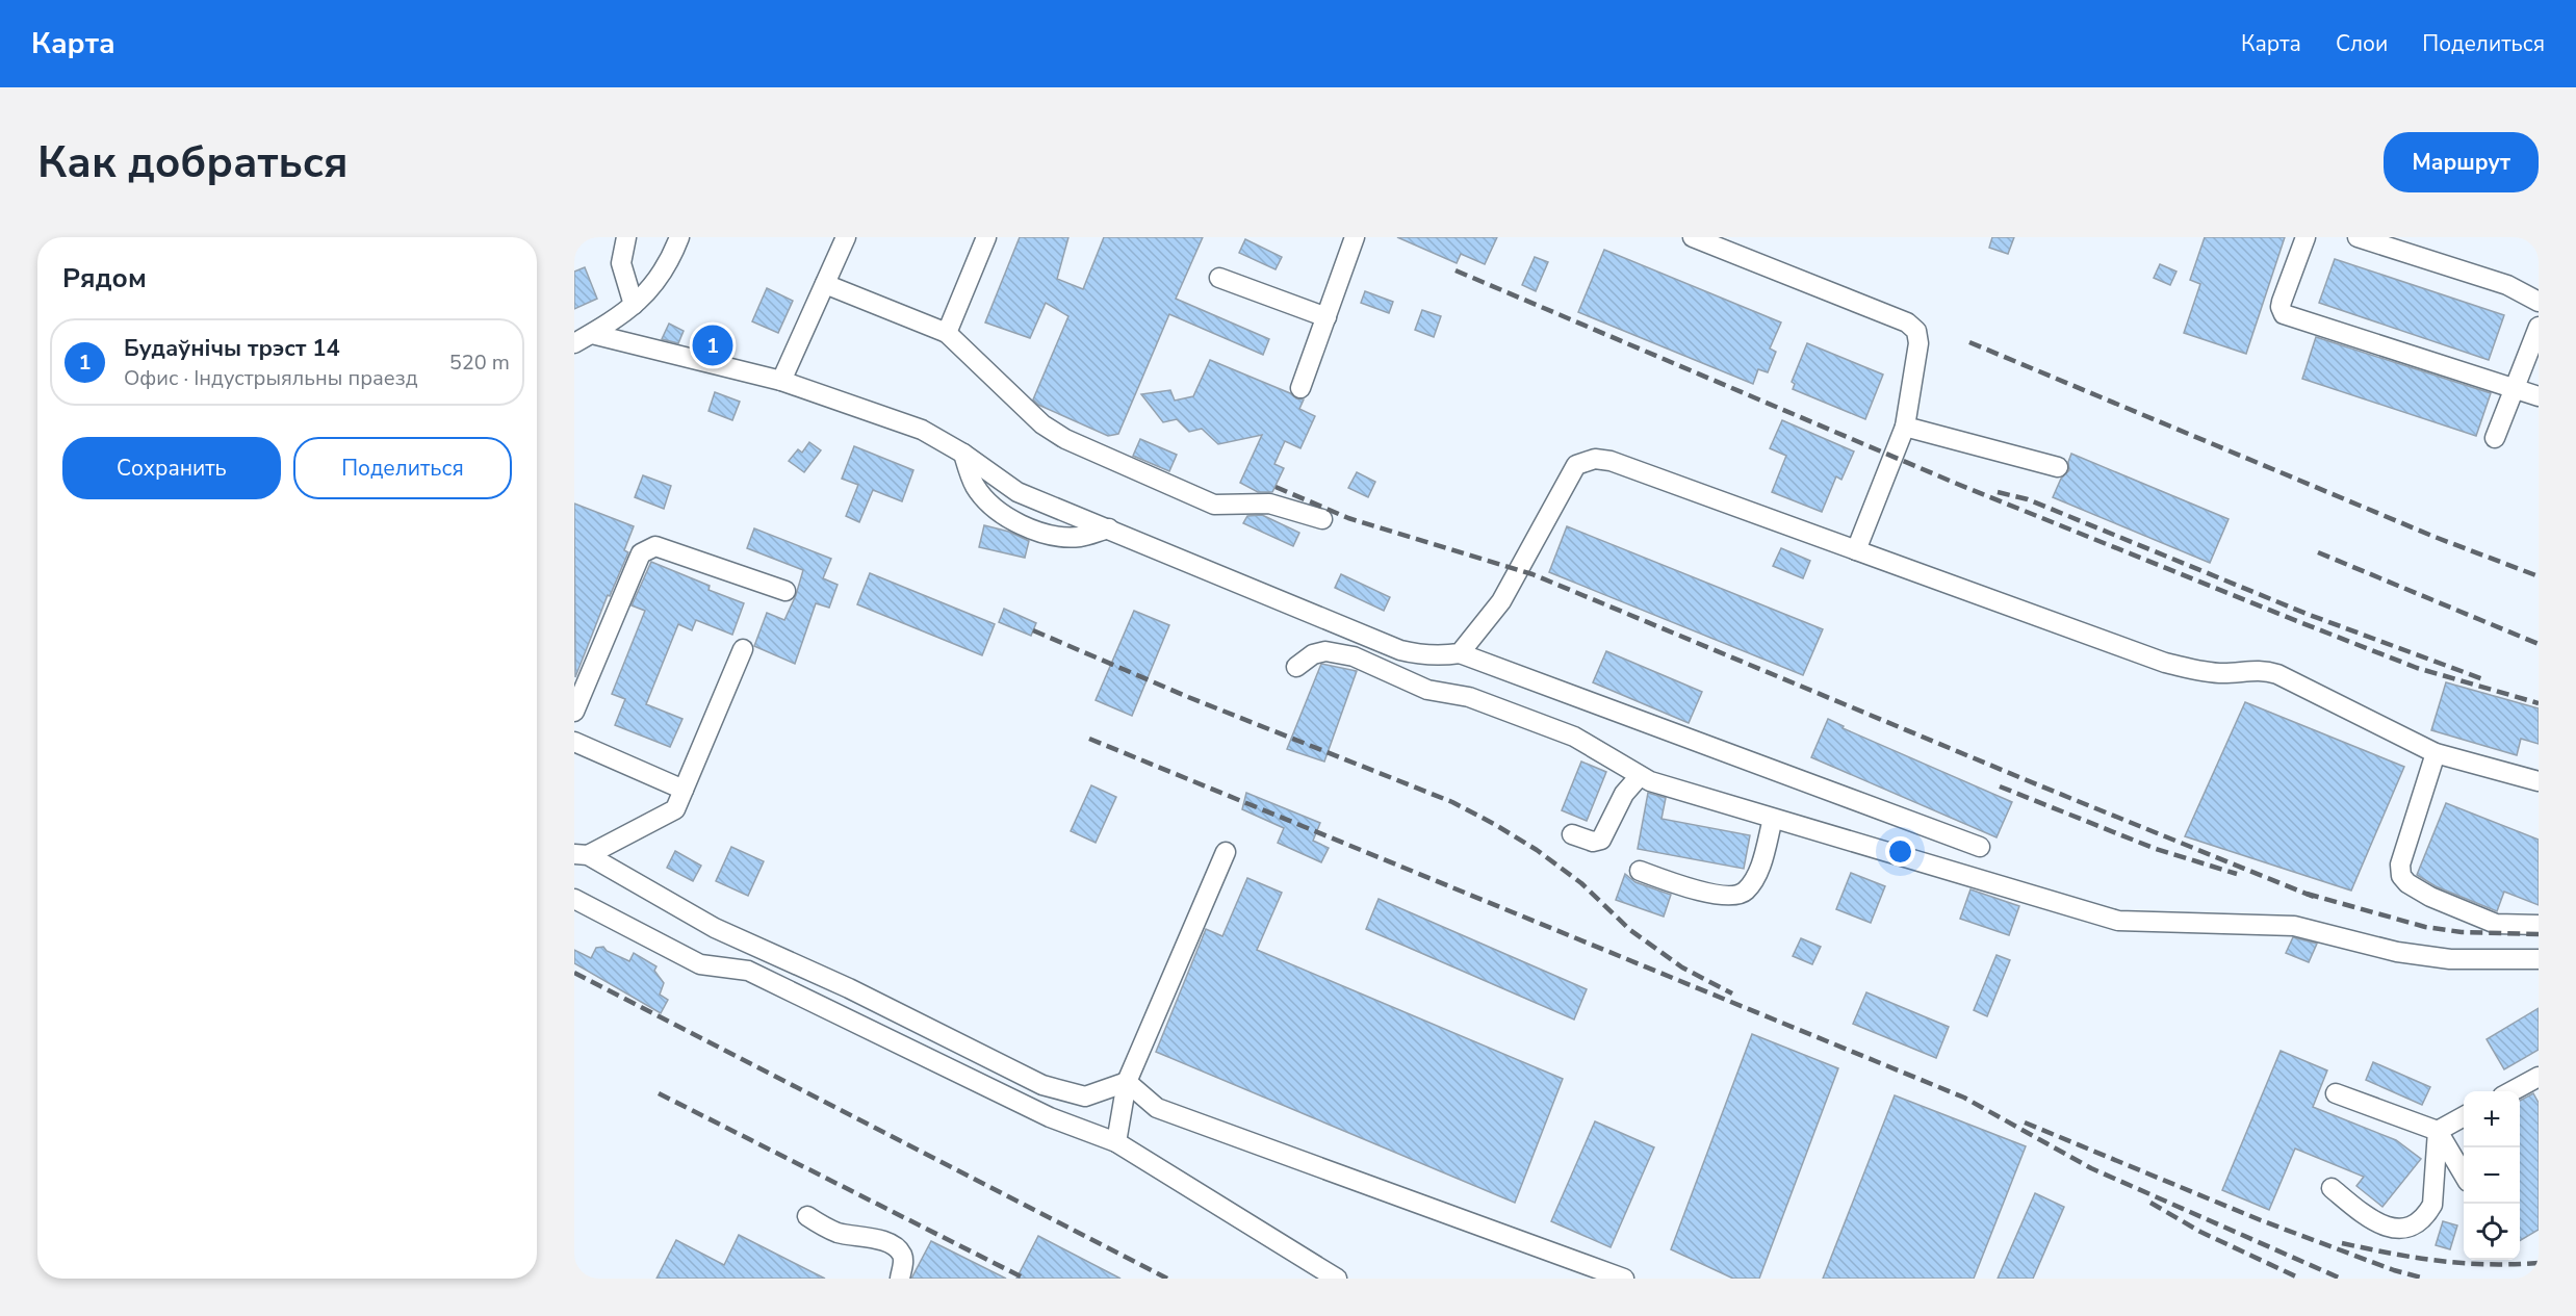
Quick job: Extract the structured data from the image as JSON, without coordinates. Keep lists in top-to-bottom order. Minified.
{"page":{"header":"Карта","nav":["Карта","Слои","Поделиться"],"buttons":["Маршрут",["Сохранить","Поделиться"]],"title":"Как добраться","heading":"Рядом","list":[{"mark":"1","name":"Будаўнічы трэст 14","note":"Офис · Індустрыяльны праезд","value":"520 m"}],"pins":"1","map_buttons":["+","−"]}}
